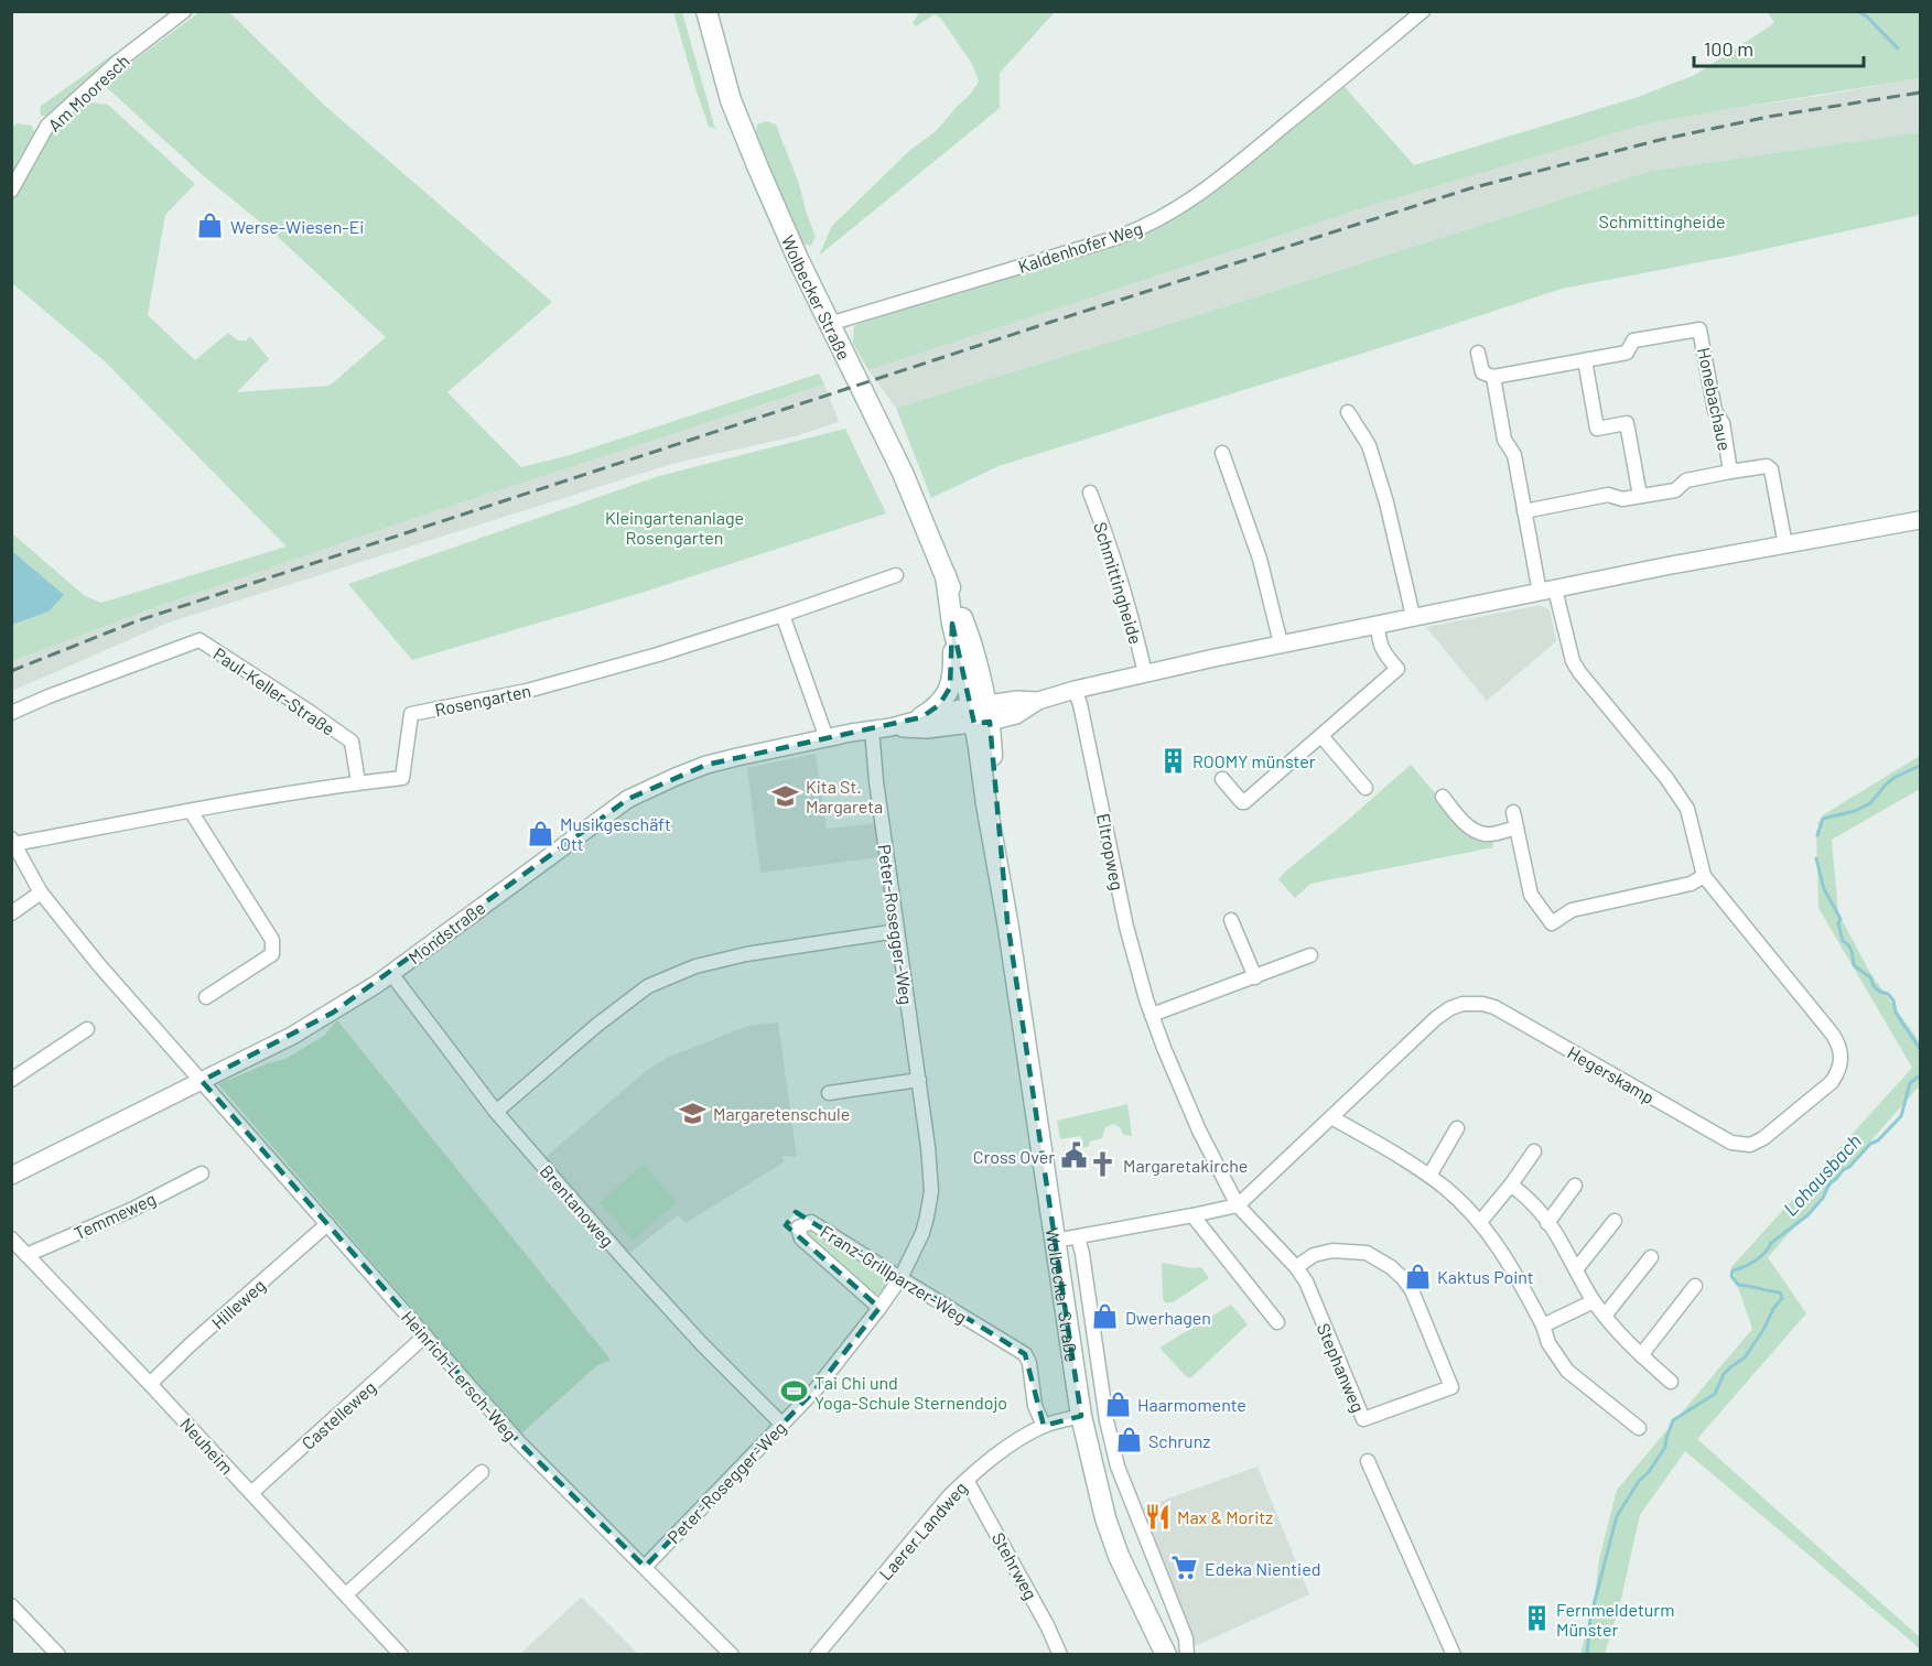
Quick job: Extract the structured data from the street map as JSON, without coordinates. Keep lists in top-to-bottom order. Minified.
{"streets":{"main road":["Wolbecker Straße"],"street":["Am Mooresch","Kaldenhofer Weg","Honebachaue","Schmittingheide","Paul-Keller-Straße","Rosengarten","Eltropweg","Peter-Rosegger-Weg","Mondstraße","Hegerskamp","Brentanoweg","Temmeweg","Franz-Grillparzer-Weg","Hilleweg","Stephanweg","Heinrich-Lersch-Weg","Castelleweg","Neuheim","Laerer Landweg","Stehrweg"]},"crossings":[["Kaldenhofer Weg","Wolbecker Straße"],["Wolbecker Straße","Mondstraße"],["Wolbecker Straße","Laerer Landweg"],["Paul-Keller-Straße","Rosengarten"],["Eltropweg","Hegerskamp"],["Eltropweg","Stephanweg"],["Peter-Rosegger-Weg","Mondstraße"],["Peter-Rosegger-Weg","Brentanoweg"],["Peter-Rosegger-Weg","Franz-Grillparzer-Weg"],["Peter-Rosegger-Weg","Heinrich-Lersch-Weg"],["Mondstraße","Brentanoweg"],["Mondstraße","Heinrich-Lersch-Weg"],["Hegerskamp","Stephanweg"],["Temmeweg","Neuheim"],["Franz-Grillparzer-Weg","Laerer Landweg"],["Hilleweg","Heinrich-Lersch-Weg"],["Hilleweg","Neuheim"],["Heinrich-Lersch-Weg","Castelleweg"],["Castelleweg","Neuheim"],["Laerer Landweg","Stehrweg"]],"water":["Lohausbach"],"parks":["Schmittingheide","Kleingartenanlage Rosengarten"],"places":{"shop":["Werse-Wiesen-Ei","Musikgeschäft Ott","Kaktus Point","Dwerhagen","Haarmomente","Schrunz"],"building":["ROOMY münster","Fernmeldeturm Münster"],"school or university":["Kita St. Margareta","Margaretenschule"],"public building":["Cross Over"],"church":["Margaretakirche"],"sports":["Tai Chi und Yoga-Schule Sternendojo"],"restaurant":["Max & Moritz"],"supermarket":["Edeka Nientied"]},"scale_bar":"100 m"}
